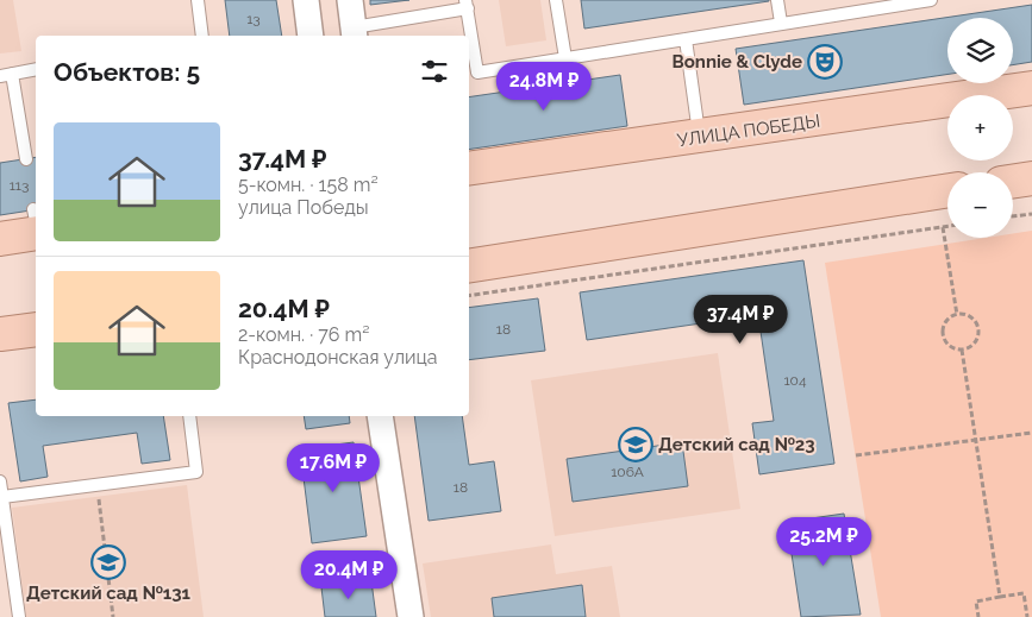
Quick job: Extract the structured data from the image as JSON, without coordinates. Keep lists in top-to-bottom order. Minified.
{"streets":{"main road":["УЛИЦА ПОБЕДЫ"]},"places":{"theatre":["Bonnie & Clyde"],"school or university":["Детский сад №23","Детский сад №131"]},"house_numbers":["13","113","18","104","106А","18"],"page":{"map_buttons":["+","−"],"heading":"Объектов: 5","price":["24.8M ₽","37.4M ₽","17.6M ₽","25.2M ₽","20.4M ₽"],"list":[{"name":"37.4M ₽","note":"5-комн. · 158 m² · улица Победы"},{"name":"20.4M ₽","note":"2-комн. · 76 m² · Краснодонская улица"}]}}
